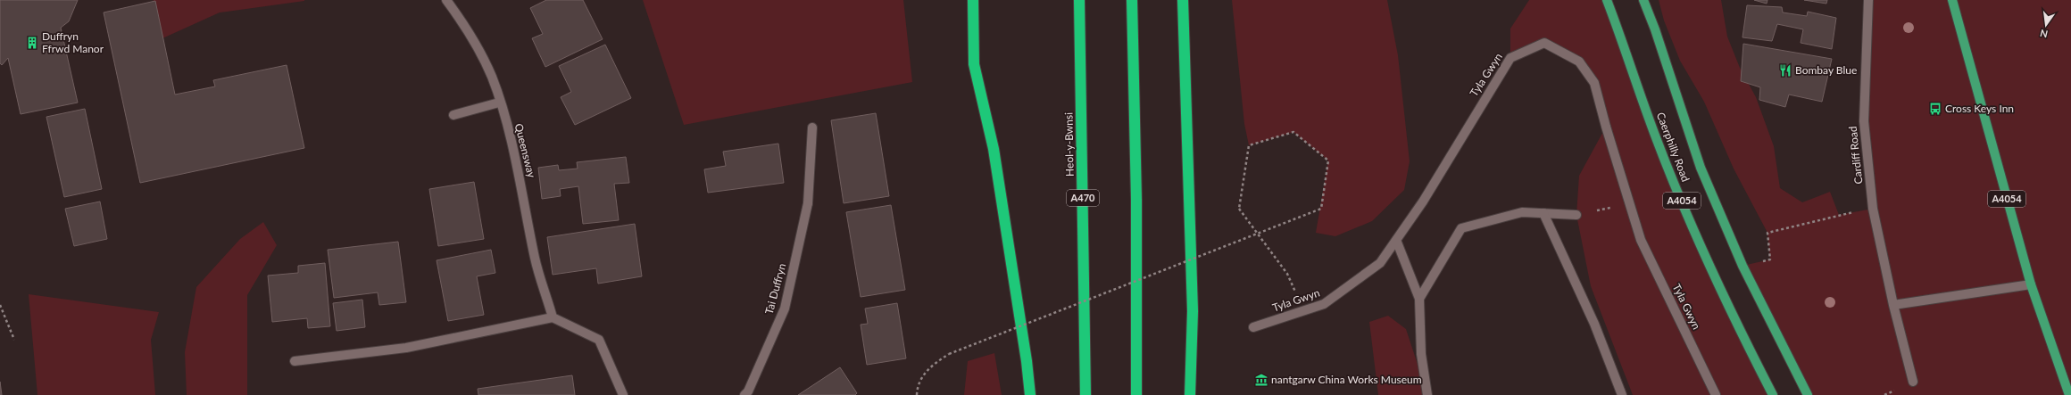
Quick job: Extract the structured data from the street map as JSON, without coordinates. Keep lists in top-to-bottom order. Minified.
{"streets":{"highway":["Heol-y-Bwnsi","A470"],"main road":["Caerphilly Road","A4054"],"street":["Tyla Gwyn","Queensway","Cardiff Road","Tai Duffryn"]},"places":{"building":["Duffryn Ffrwd Manor"],"restaurant":["Bombay Blue"],"bus stop":["Cross Keys Inn"],"museum":["nantgarw China Works Museum"]},"north":"bottom"}
